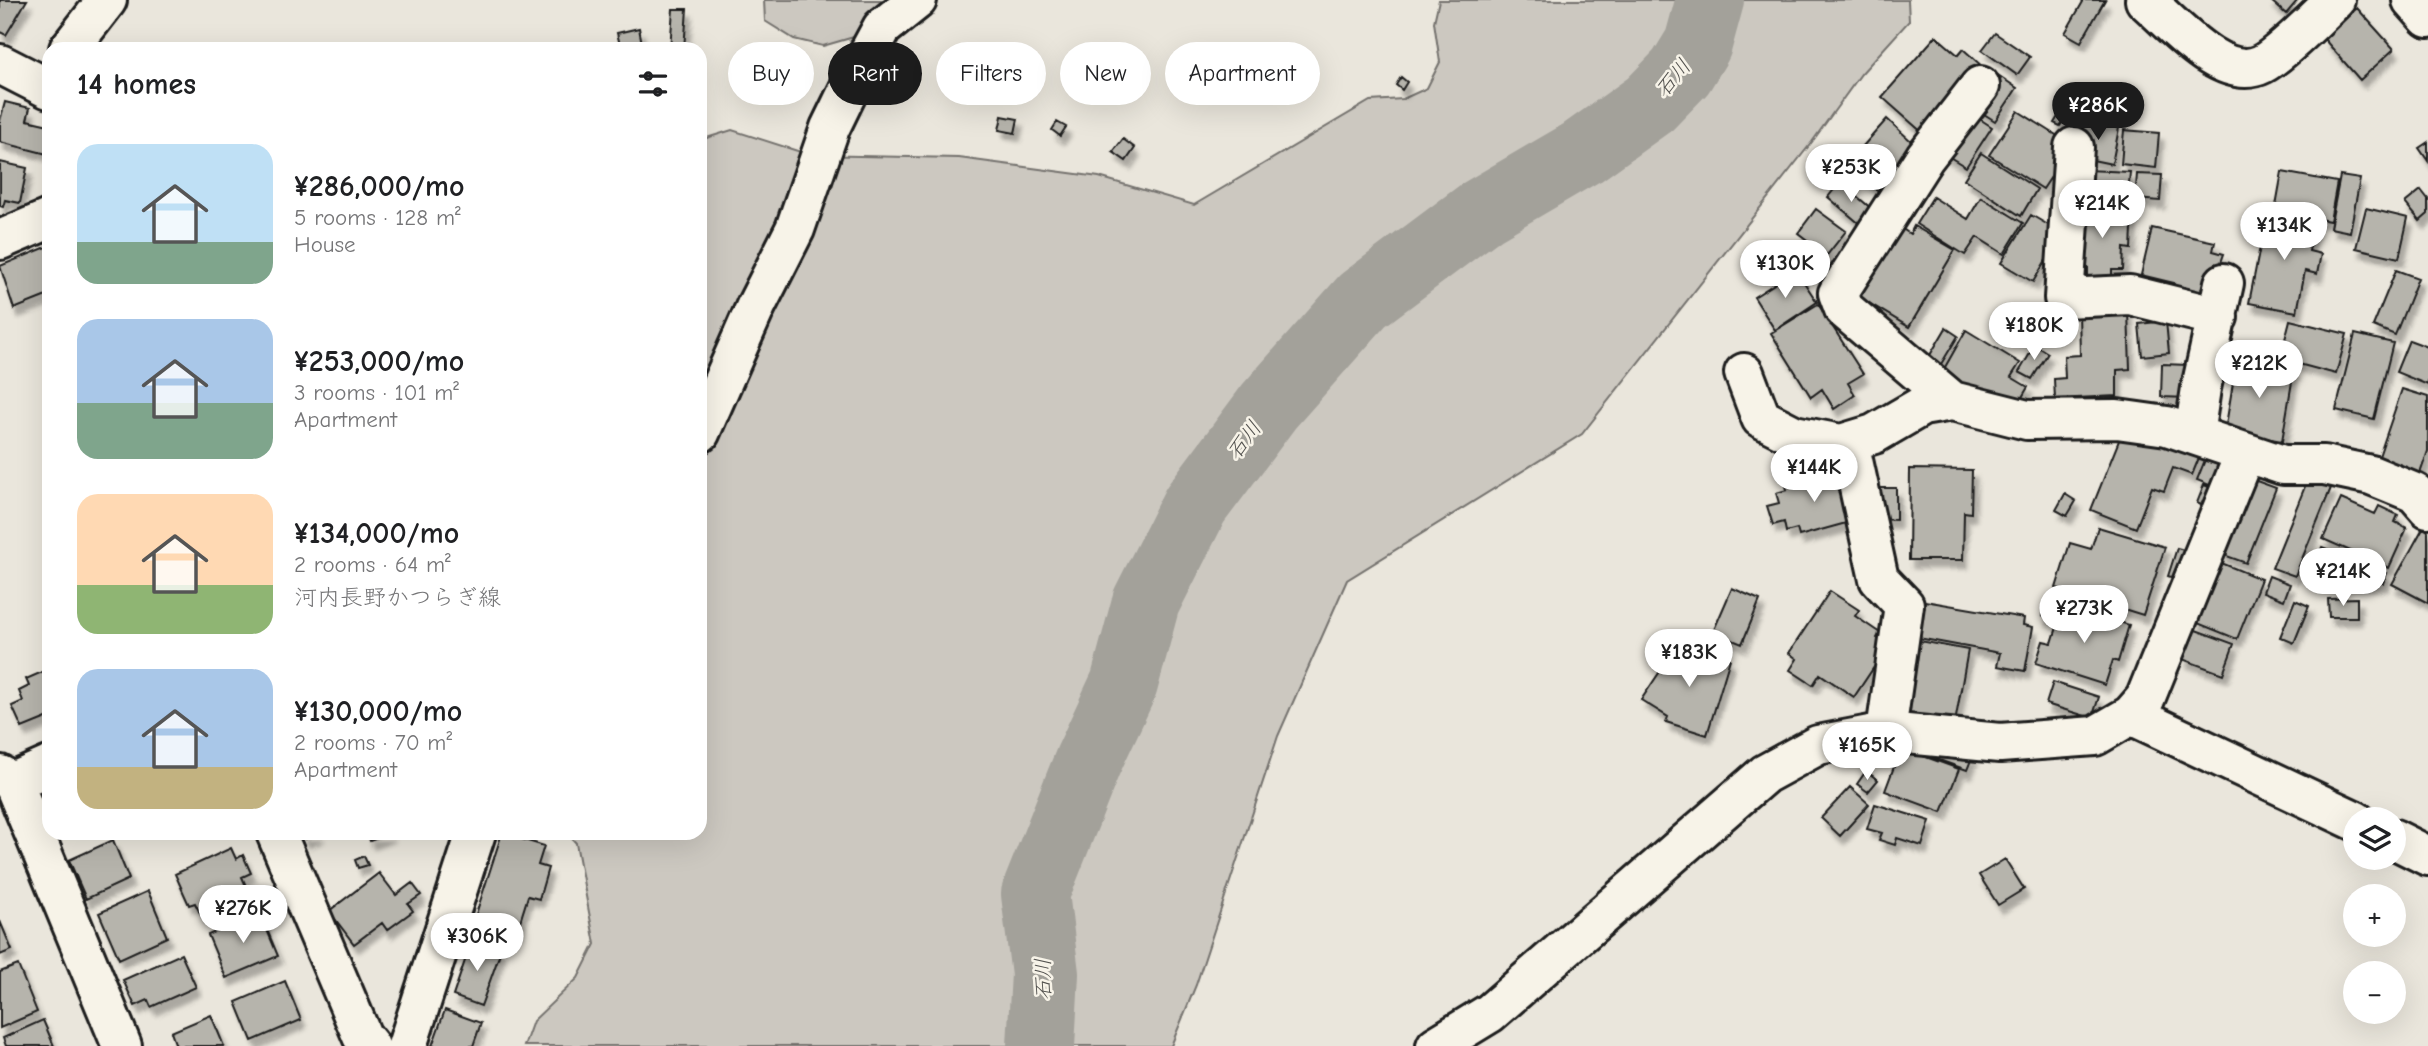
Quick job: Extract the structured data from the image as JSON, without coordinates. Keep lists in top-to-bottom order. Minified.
{"water":["石川"],"page":{"chip":["Buy","Rent","Filters","New","Apartment"],"heading":"14 homes","price":["¥286K","¥253K","¥214K","¥134K","¥130K","¥180K","¥212K","¥144K","¥214K","¥273K","¥183K","¥165K","¥276K","¥306K"],"list":[{"name":"¥286,000/mo","note":"5 rooms · 128 m² · House"},{"name":"¥253,000/mo","note":"3 rooms · 101 m² · Apartment"},{"name":"¥134,000/mo","note":"2 rooms · 64 m² · 河内長野かつらぎ線"},{"name":"¥130,000/mo","note":"2 rooms · 70 m² · Apartment"}],"map_buttons":["+","−"]}}
